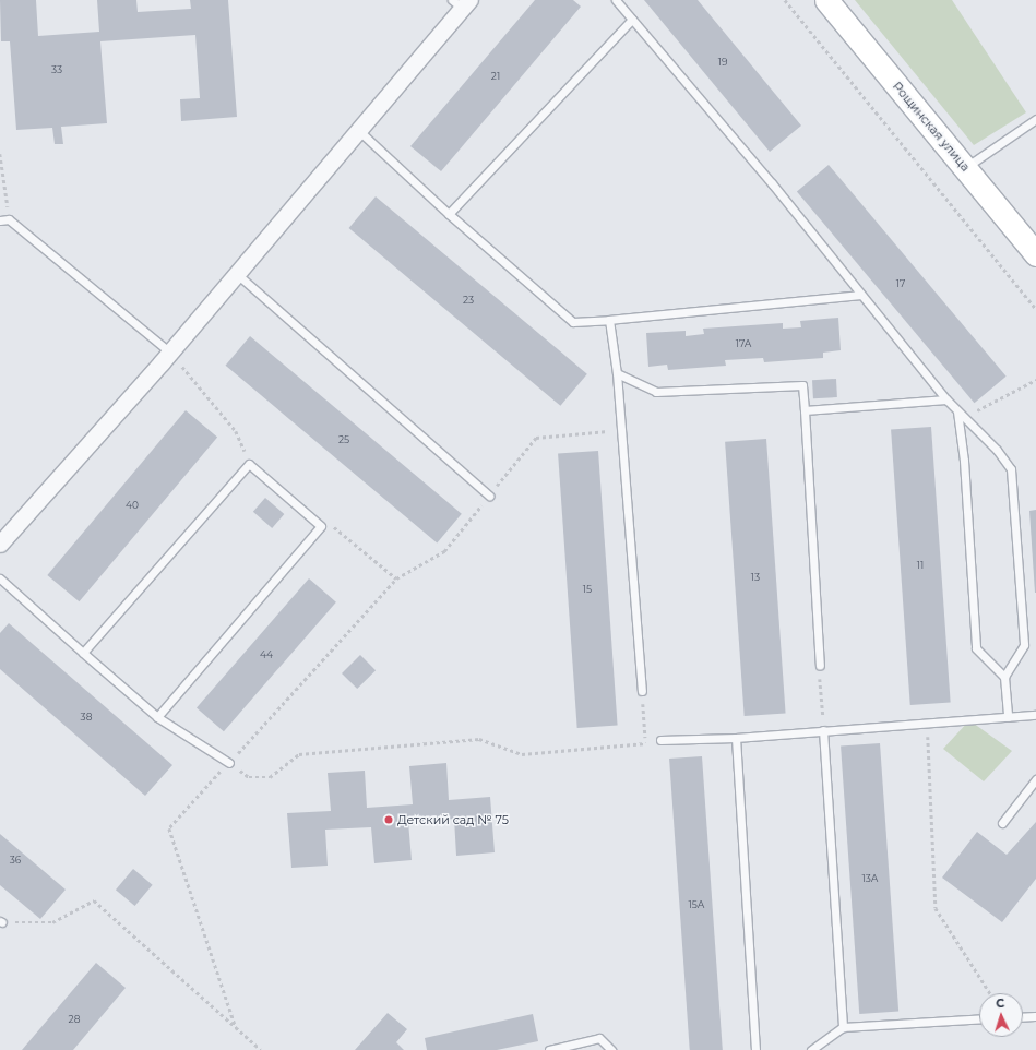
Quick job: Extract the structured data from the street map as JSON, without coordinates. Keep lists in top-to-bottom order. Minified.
{"streets":{"main road":["Рощинская улица"]},"places":["Детский сад № 75"],"house_numbers":["19","33","21","17","23","17А","25","40","11","13","15","44","38","36","13А","15А","28"],"north":"top"}
